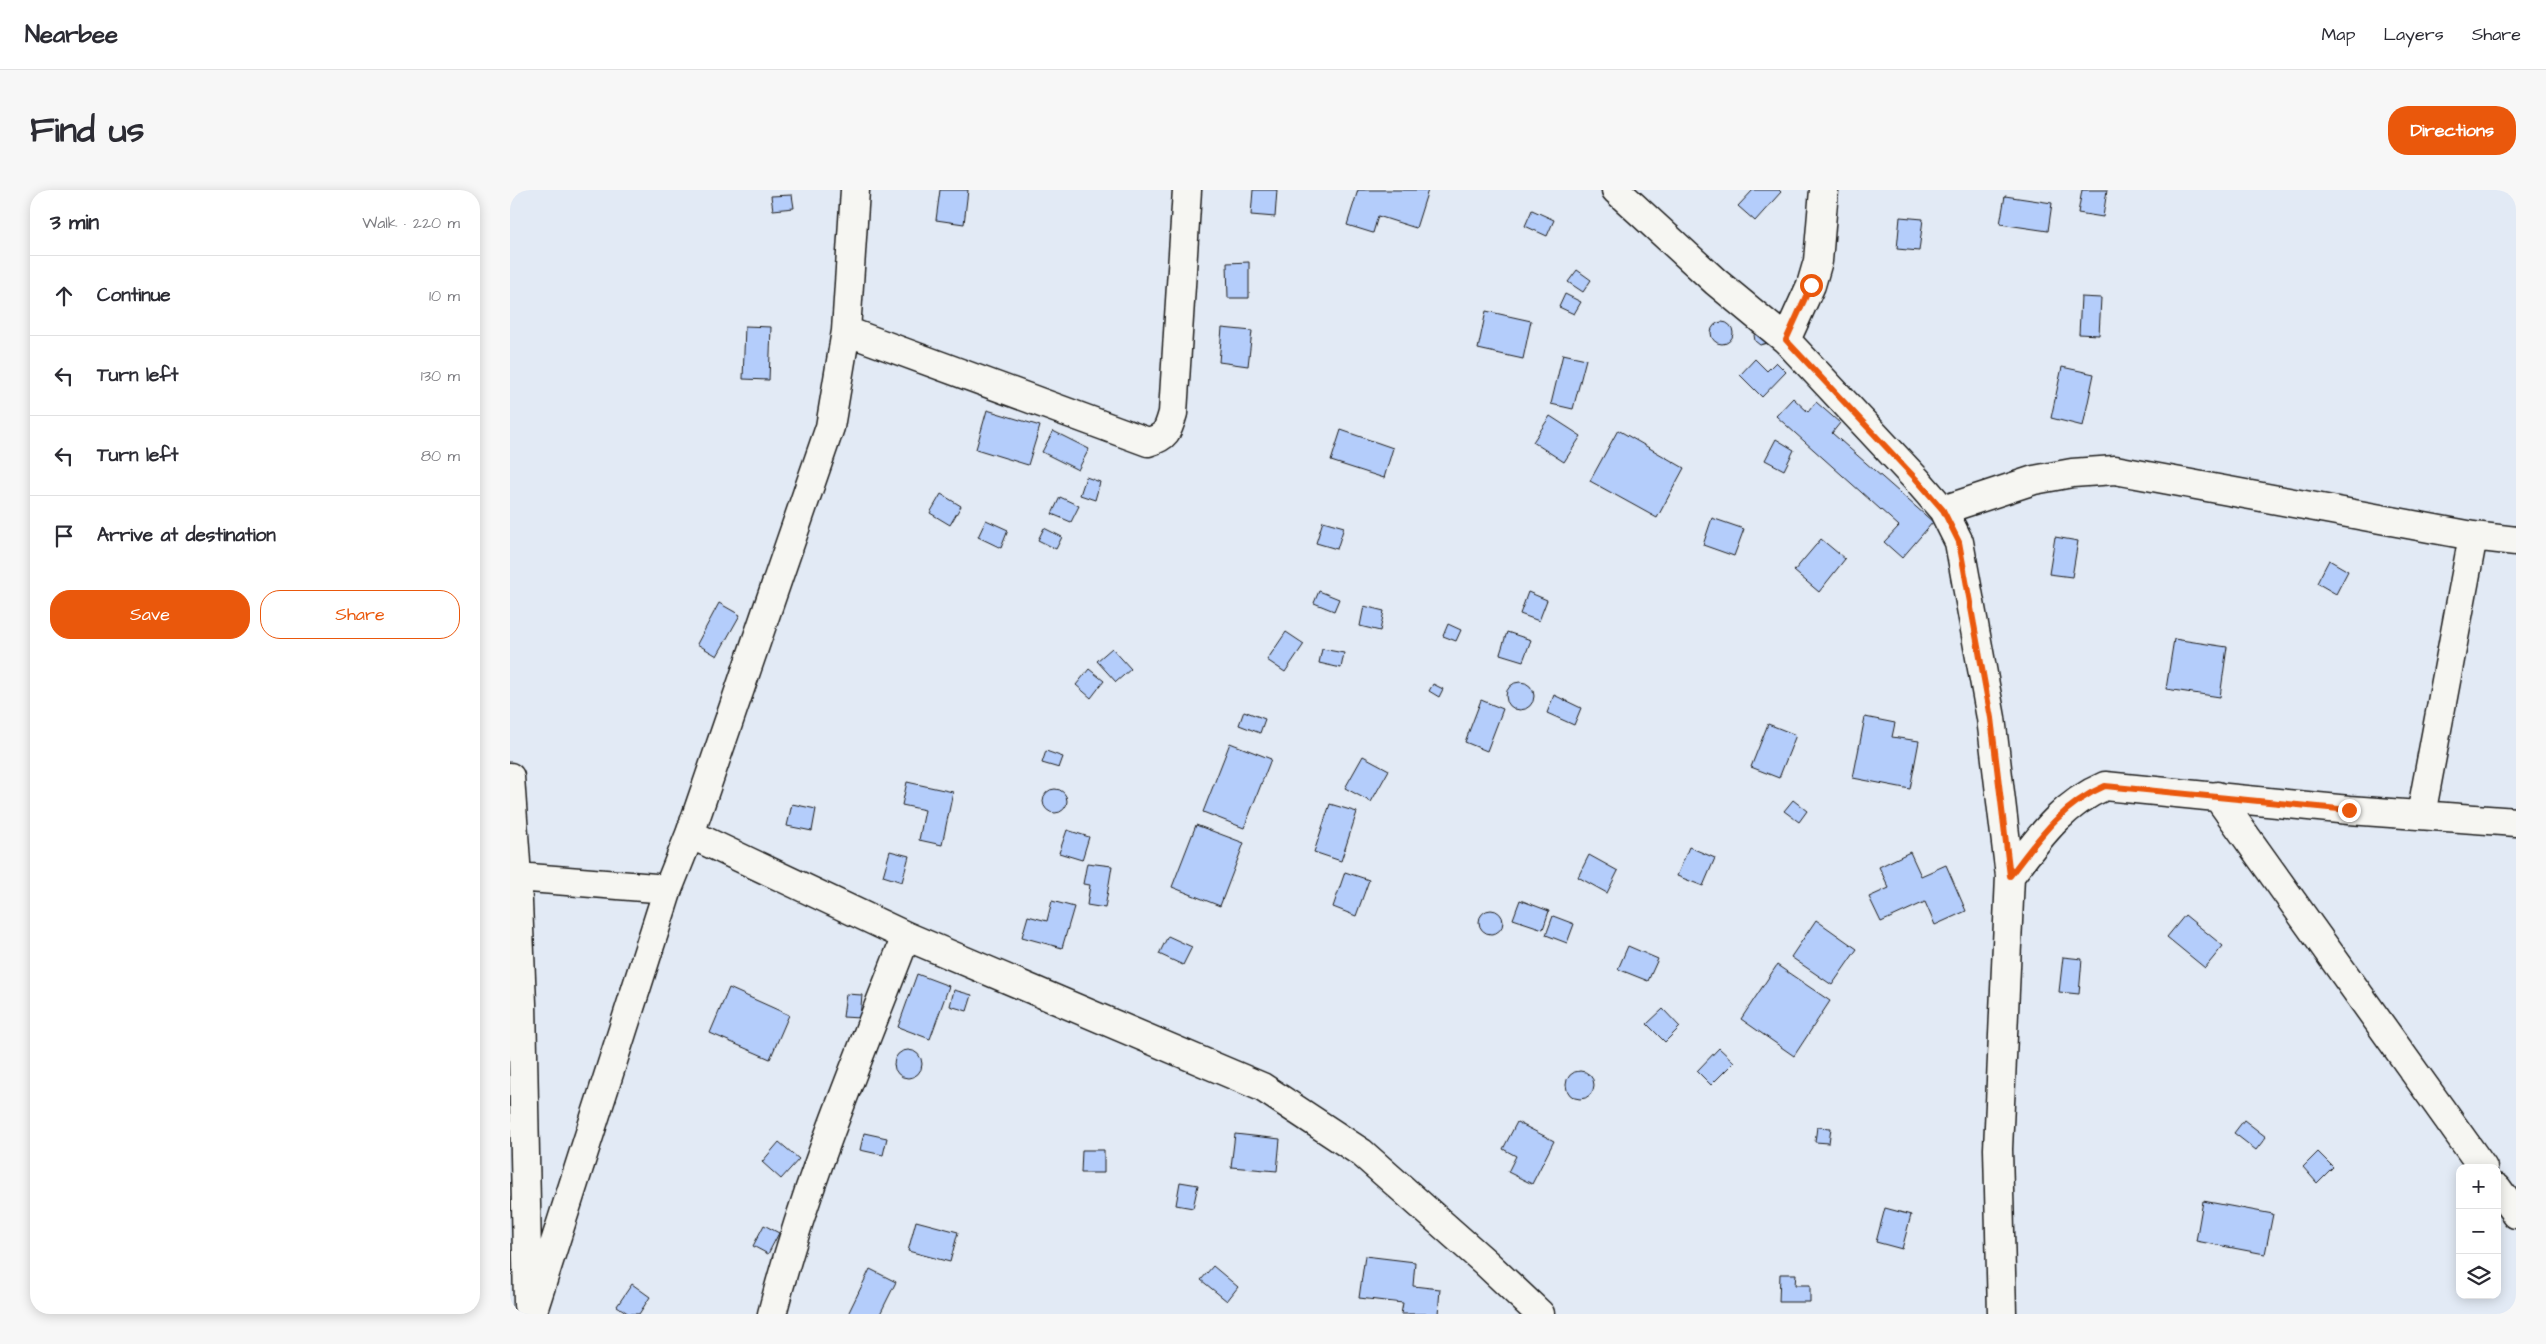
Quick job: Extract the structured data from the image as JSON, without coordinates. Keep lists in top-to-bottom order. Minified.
{"page":{"header":"Nearbee","nav":["Map","Layers","Share"],"title":"Find us","buttons":["Directions",["Save","Share"]],"heading":["3 min","Walk · 220 m"],"list":[["Continue","10 m"],["Turn left","130 m"],["Turn left","80 m"],"Arrive at destination"],"map_buttons":["+","−"]}}
